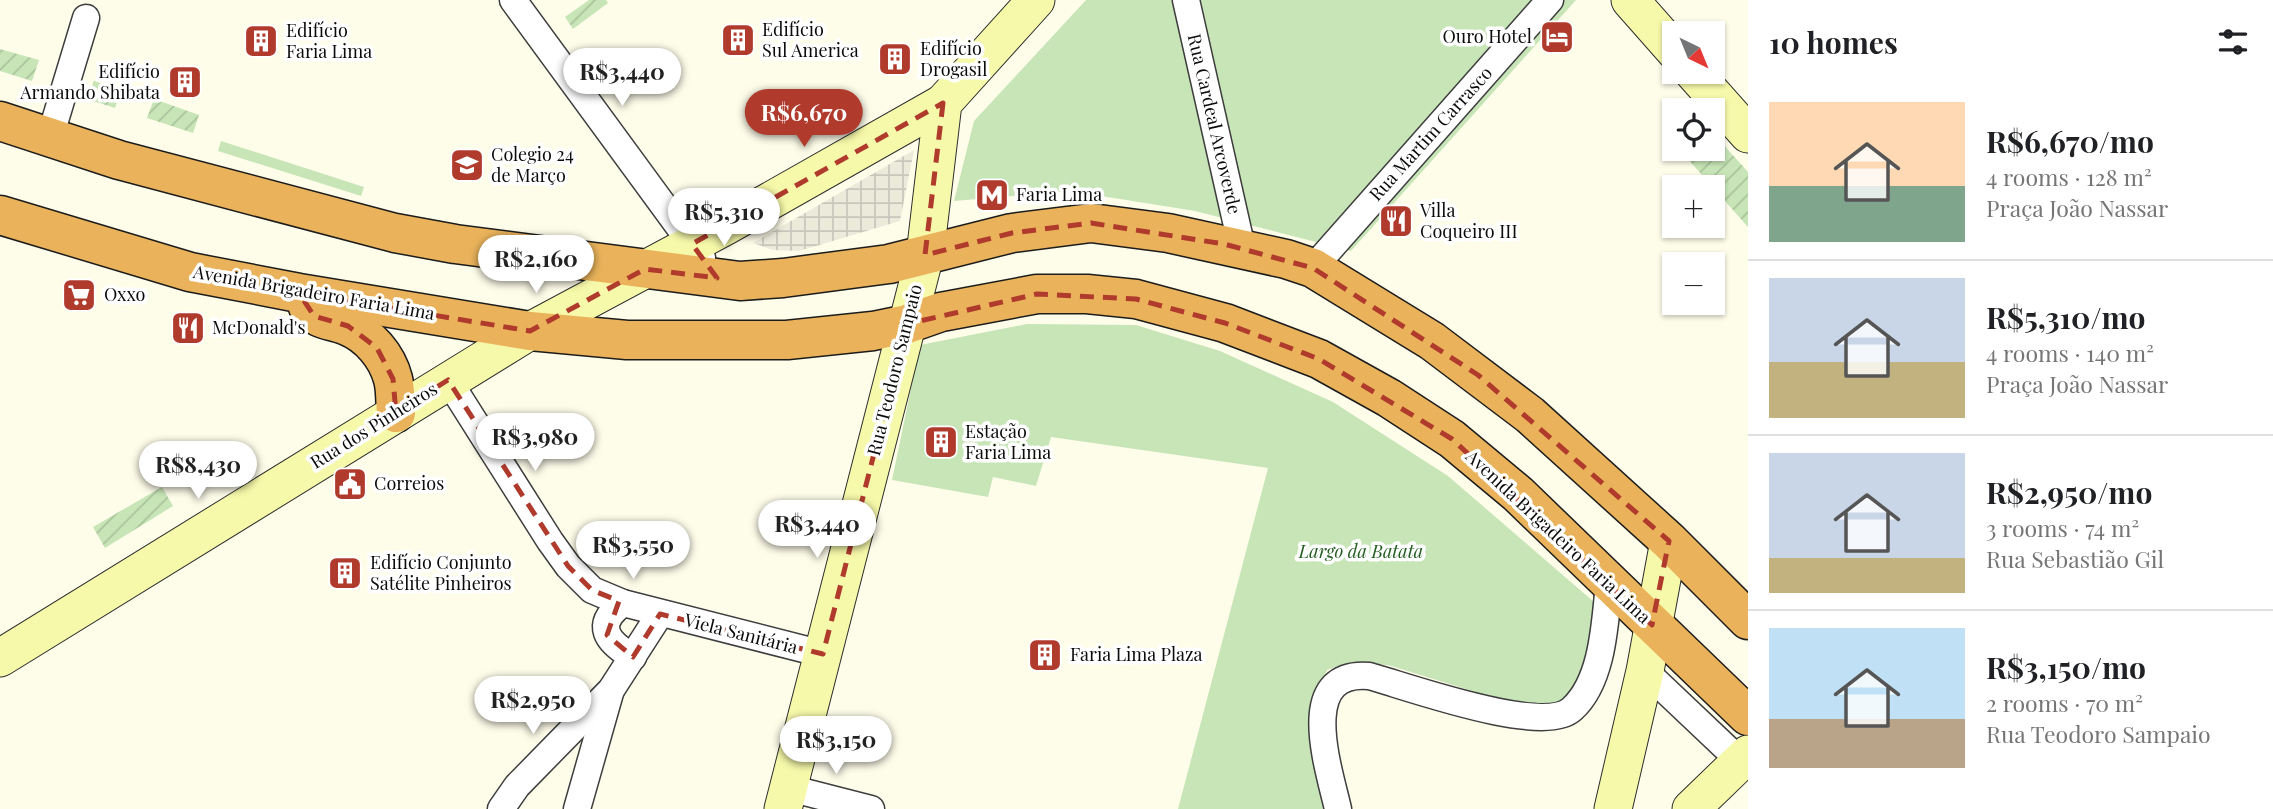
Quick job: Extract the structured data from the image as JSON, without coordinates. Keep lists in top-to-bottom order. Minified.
{"streets":{"highway":["Avenida Brigadeiro Faria Lima"],"main road":["Rua Teodoro Sampaio","Rua dos Pinheiros"],"street":["Rua Cardeal Arcoverde","Rua Martim Carrasco","Viela Sanitária"]},"crossings":[["Avenida Brigadeiro Faria Lima","Rua Teodoro Sampaio"],["Avenida Brigadeiro Faria Lima","Rua dos Pinheiros"],["Rua Teodoro Sampaio","Rua dos Pinheiros"],["Rua Teodoro Sampaio","Viela Sanitária"],["Rua dos Pinheiros","Viela Sanitária"]],"parks":["Largo da Batata"],"places":{"hotel":["Ouro Hotel"],"building":["Edifício Sul America","Edifício Faria Lima","Edifício Drogasil","Edifício Armando Shibata","Estação Faria Lima","Edifício Conjunto Satélite Pinheiros","Faria Lima Plaza"],"school or university":["Colegio 24 de Março"],"metro station":["Faria Lima"],"restaurant":["Villa Coqueiro III","McDonald's"],"supermarket":["Oxxo"],"public building":["Correios"]},"north":"bottom right","page":{"heading":"10 homes","map_buttons":["+","−"],"price":["R$3,440","R$6,670","R$5,310","R$2,160","R$3,980","R$8,430","R$3,440","R$3,550","R$2,950","R$3,150"],"list":[{"name":"R$6,670/mo","note":"4 rooms · 128 m² · Praça João Nassar"},{"name":"R$5,310/mo","note":"4 rooms · 140 m² · Praça João Nassar"},{"name":"R$2,950/mo","note":"3 rooms · 74 m² · Rua Sebastião Gil"},{"name":"R$3,150/mo","note":"2 rooms · 70 m² · Rua Teodoro Sampaio"}]}}
